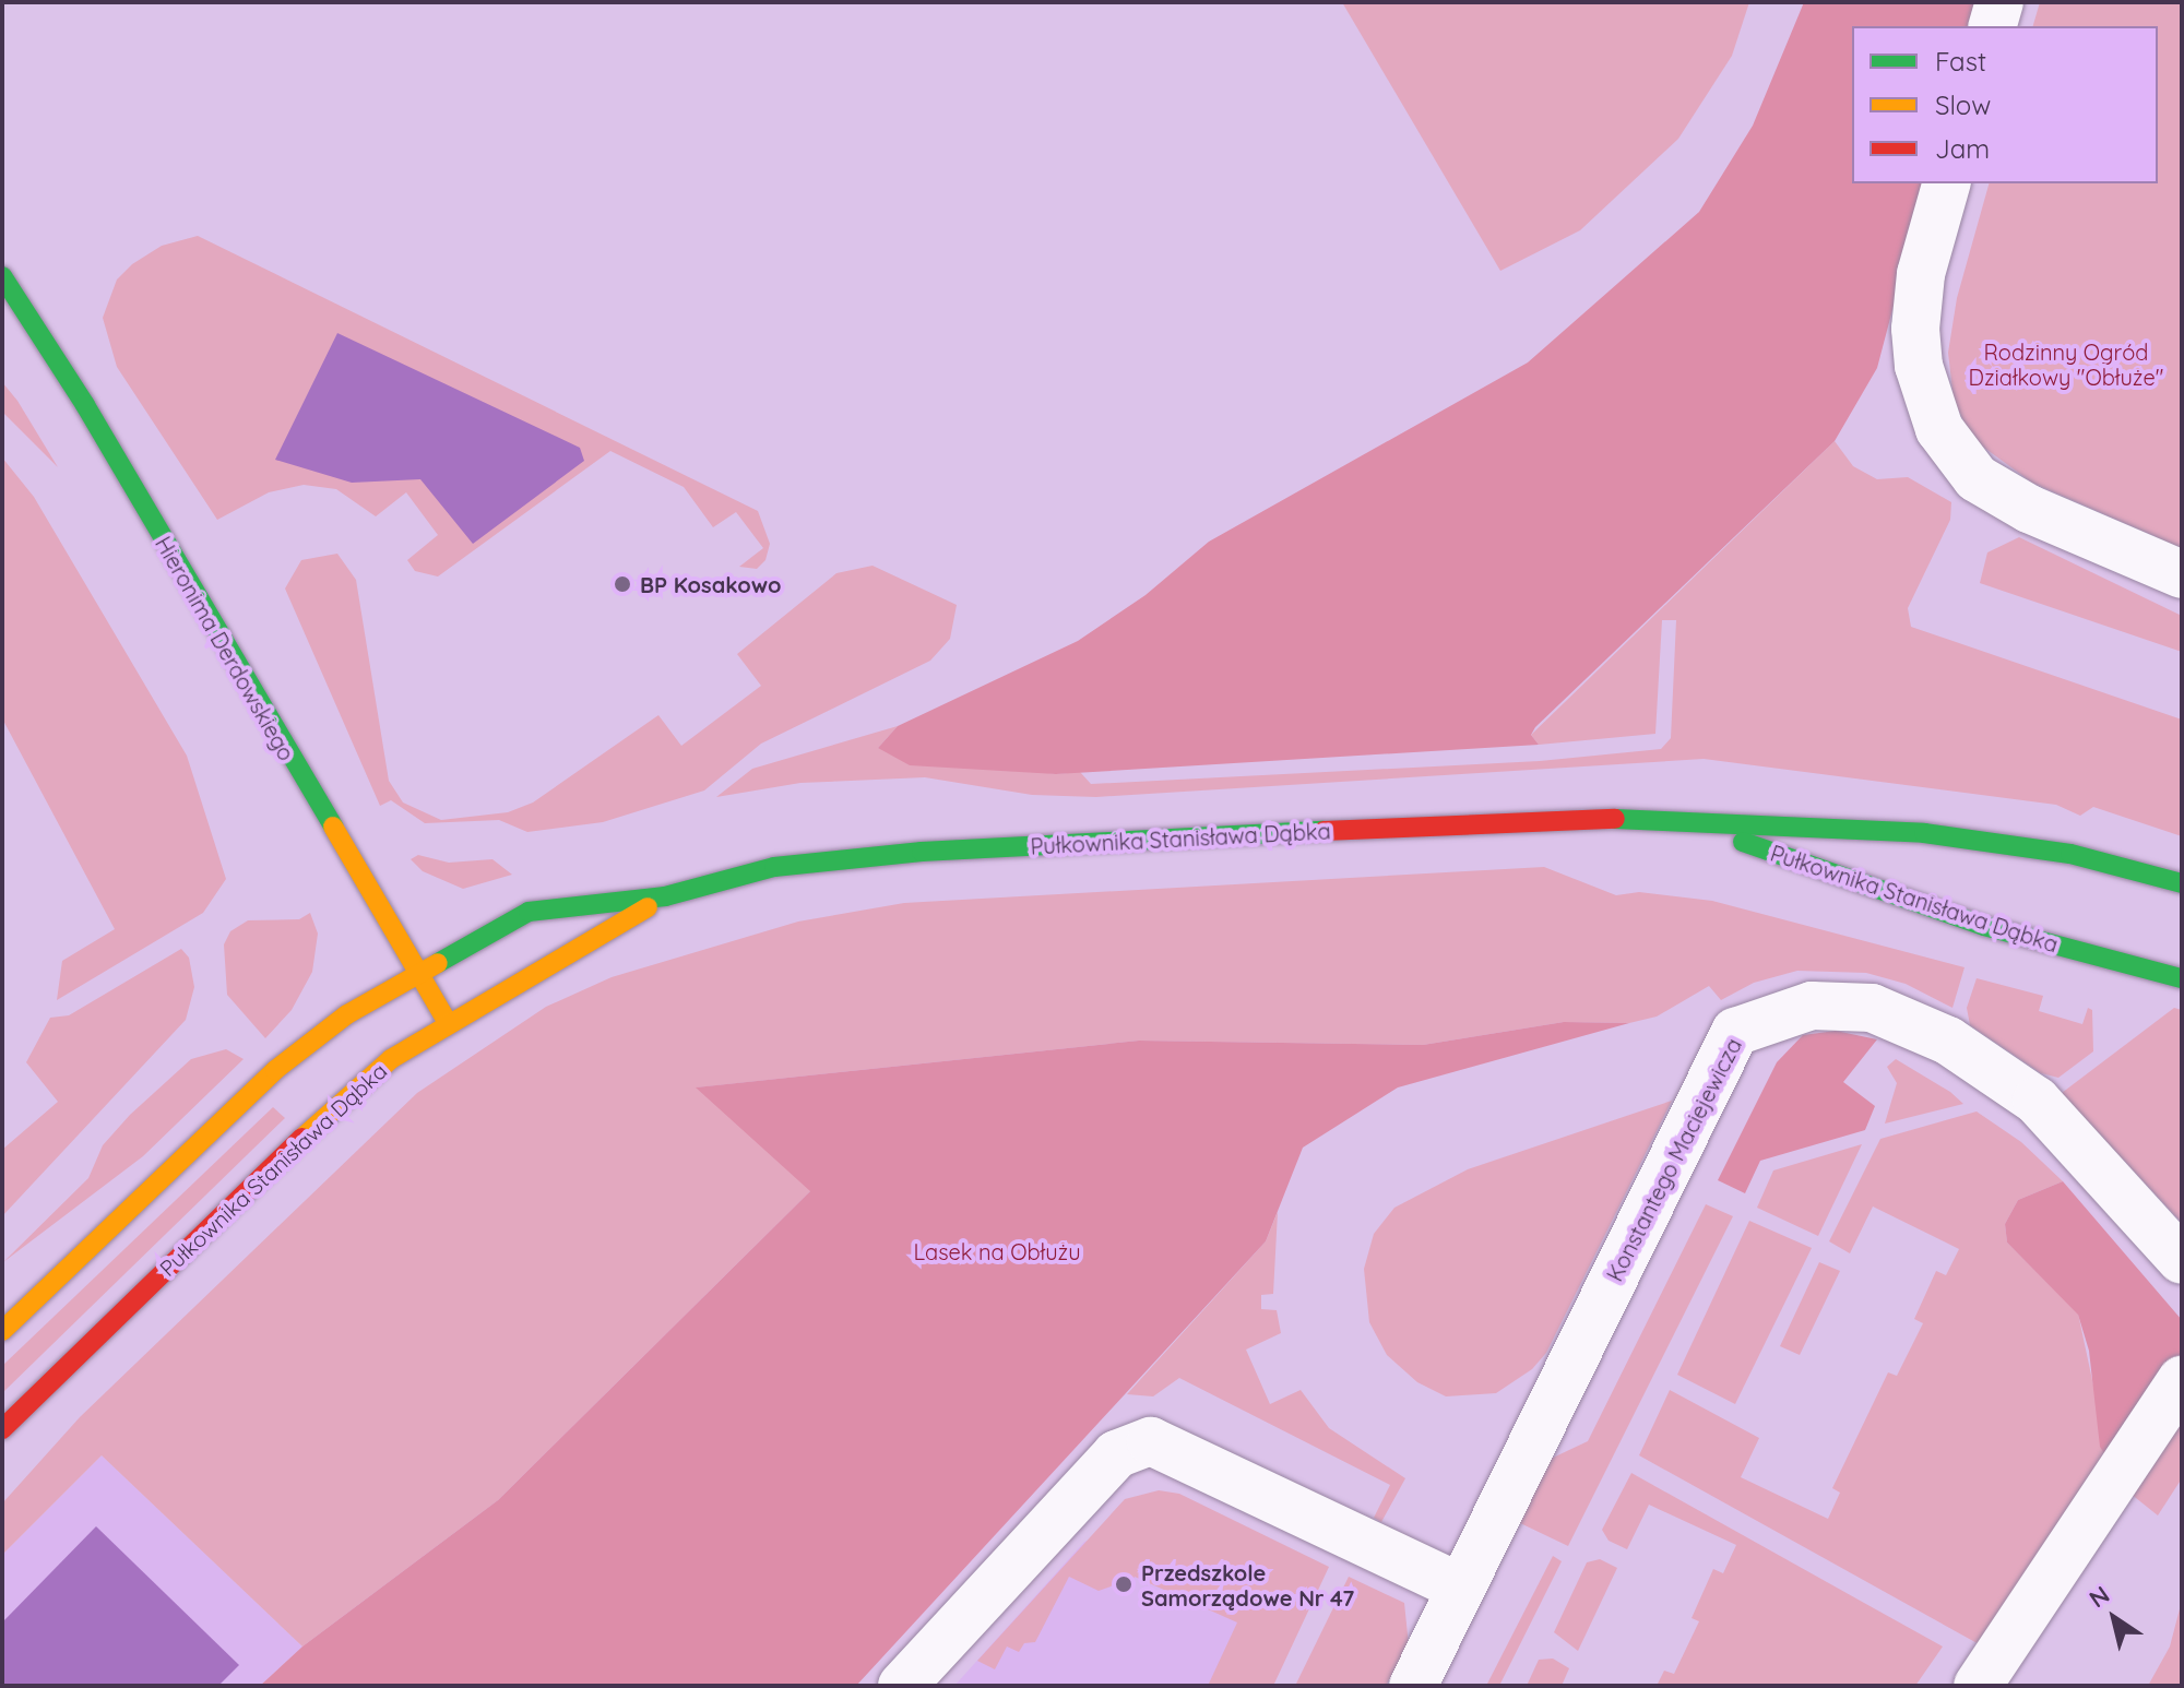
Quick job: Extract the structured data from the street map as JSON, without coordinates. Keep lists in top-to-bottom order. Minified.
{"streets":{"main road":["Hieronima Derdowskiego","Pułkownika Stanisława Dąbka"],"street":["Konstantego Maciejewicza"]},"crossings":[["Hieronima Derdowskiego","Pułkownika Stanisława Dąbka"]],"parks":["Rodzinny Ogród Działkowy \"Obłuże\"","Lasek na Obłużu"],"places":["BP Kosakowo","Przedszkole Samorządowe Nr 47"],"legend":["Fast","Slow","Jam"],"north":"top left"}
